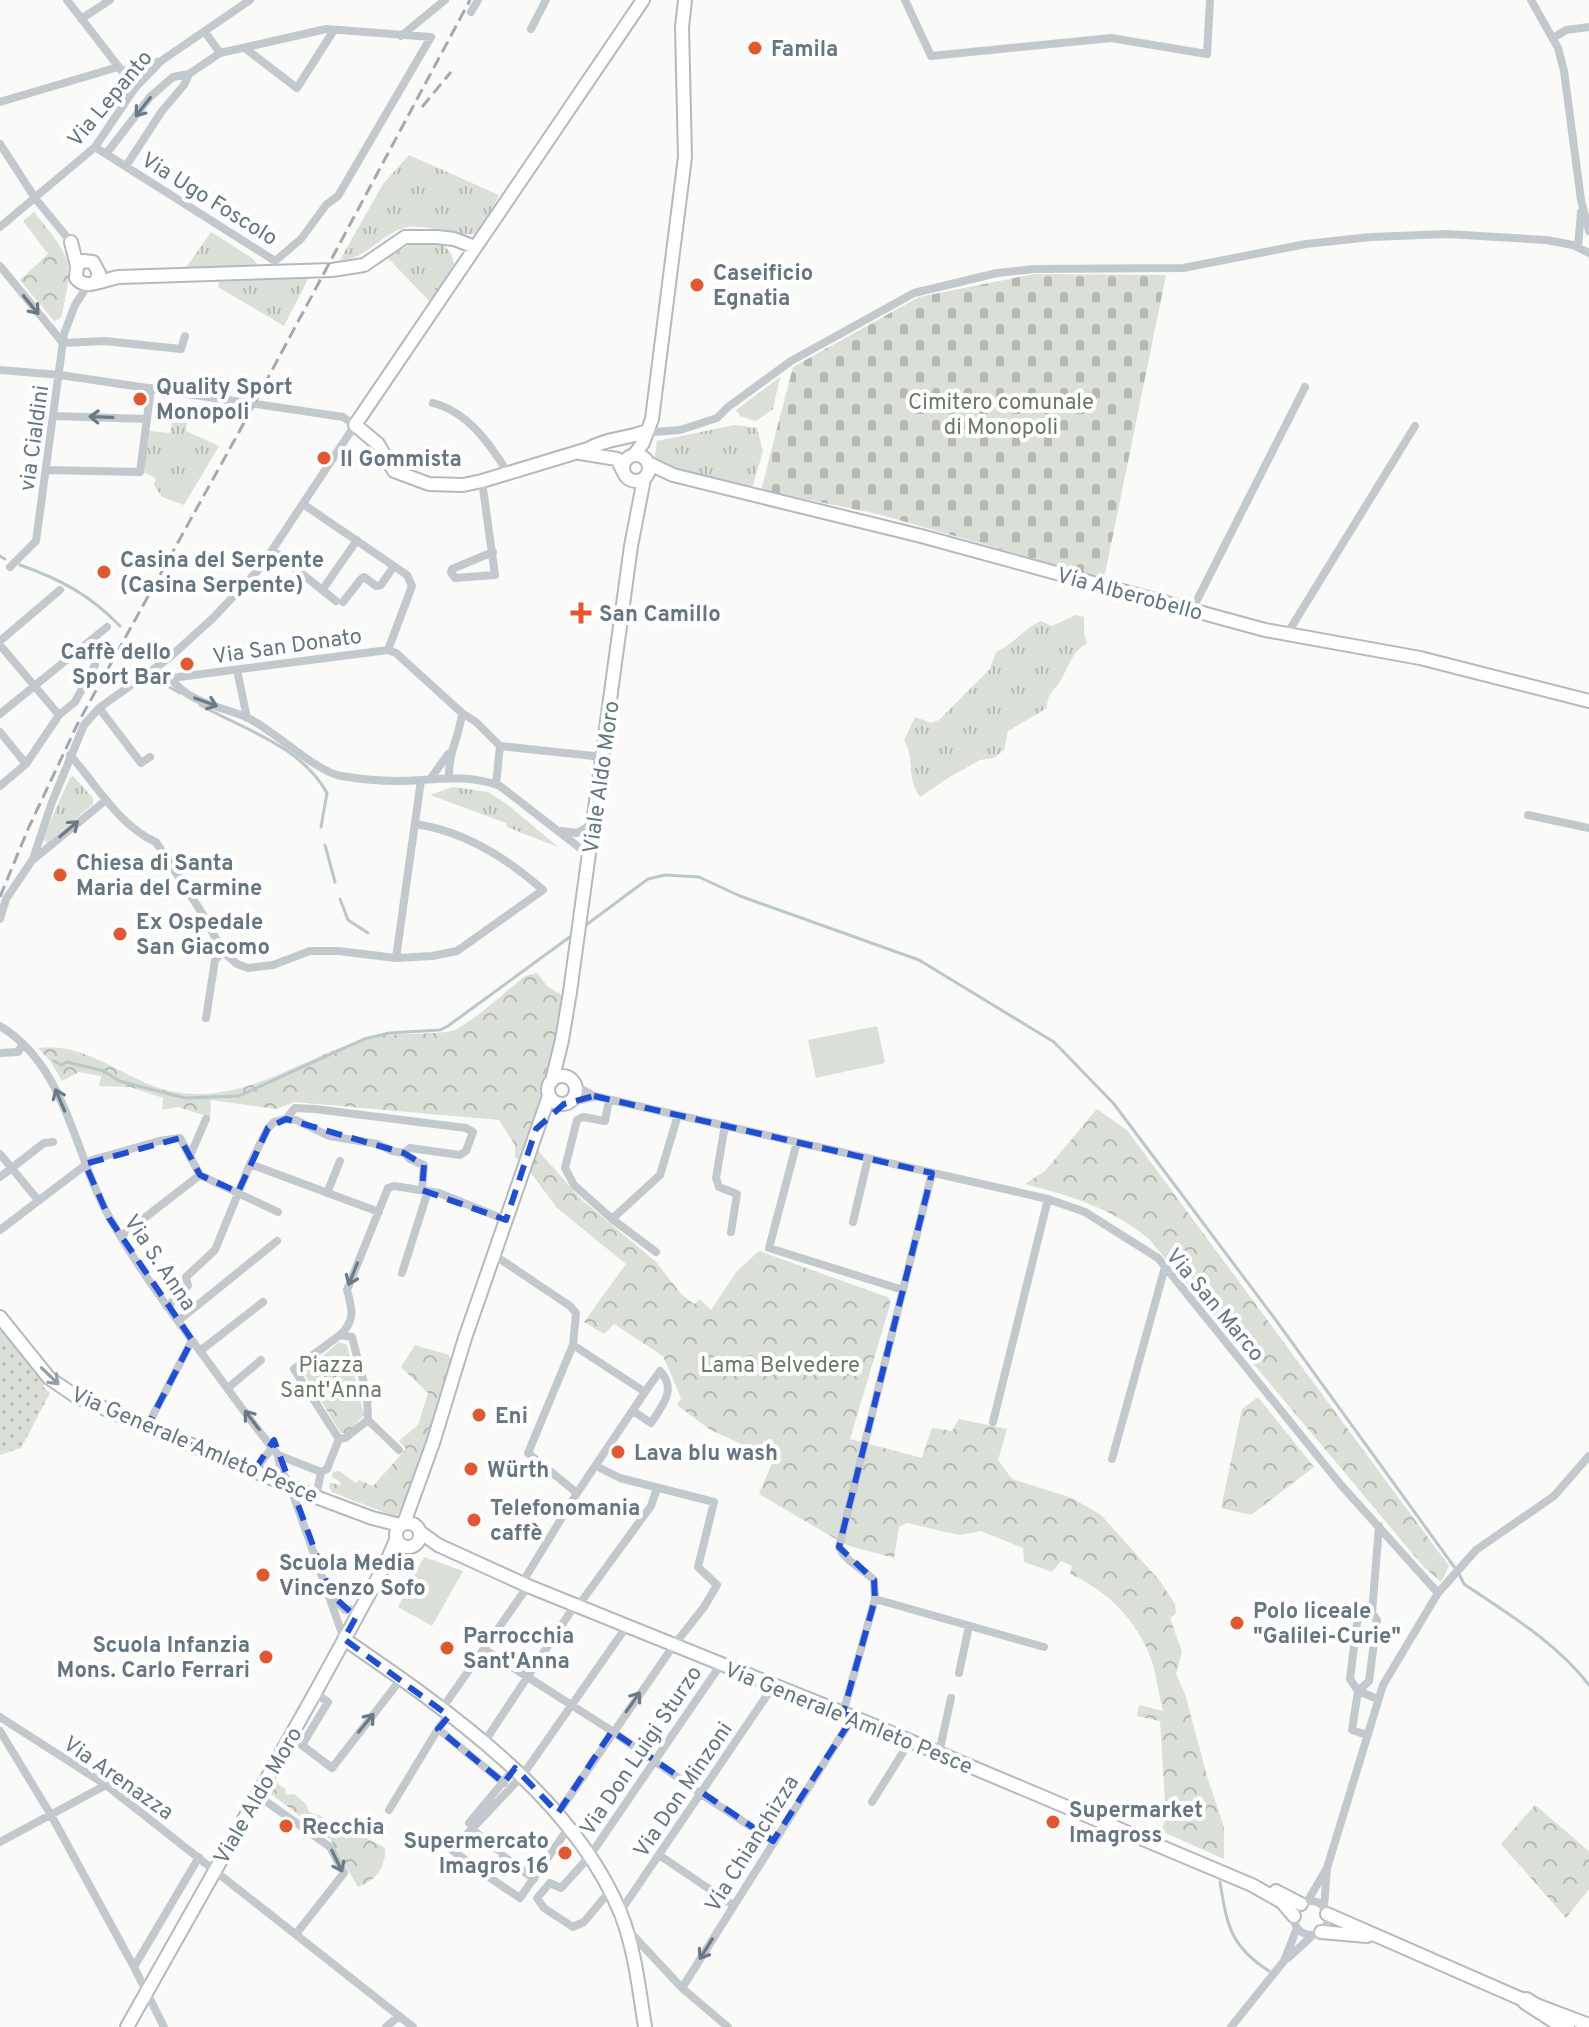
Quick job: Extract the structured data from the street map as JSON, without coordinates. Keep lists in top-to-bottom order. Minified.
{"streets":{"main road":["Via Alberobello","Viale Aldo Moro","Via Generale Amleto Pesce"],"street":["Via Lepanto","Via Ugo Foscolo","via Cialdini","Via San Donato","Via S. Anna","Via San Marco","Via Don Luigi Sturzo","Via Arenazza","Via Don Minzoni","Via Chianchizza"]},"crossings":[["Via Lepanto","Via Ugo Foscolo"],["Via Alberobello","Viale Aldo Moro"],["Via San Donato","Viale Aldo Moro"],["Viale Aldo Moro","Via S. Anna"],["Viale Aldo Moro","Via San Marco"],["Viale Aldo Moro","Via Generale Amleto Pesce"],["Viale Aldo Moro","Via Arenazza"],["Via S. Anna","Via Generale Amleto Pesce"],["Via Generale Amleto Pesce","Via Don Luigi Sturzo"],["Via Generale Amleto Pesce","Via Don Minzoni"],["Via Generale Amleto Pesce","Via Chianchizza"]],"parks":["Cimitero comunale di Monopoli","Piazza Sant'Anna","Lama Belvedere"],"places":{"other":["Famila","Caseificio Egnatia","Quality Sport Monopoli","Il Gommista","Casina del Serpente (Casina Serpente)","Caffè dello Sport Bar","Chiesa di Santa Maria del Carmine","Ex Ospedale San Giacomo","Eni","Lava blu wash","Würth","Telefonomania caffè","Scuola Media Vincenzo Sofo","Polo liceale \"Galilei-Curie\"","Parrocchia Sant'Anna","Scuola Infanzia Mons. Carlo Ferrari","Supermarket Imagross","Recchia","Supermercato Imagros 16"],"health":["San Camillo"]}}
